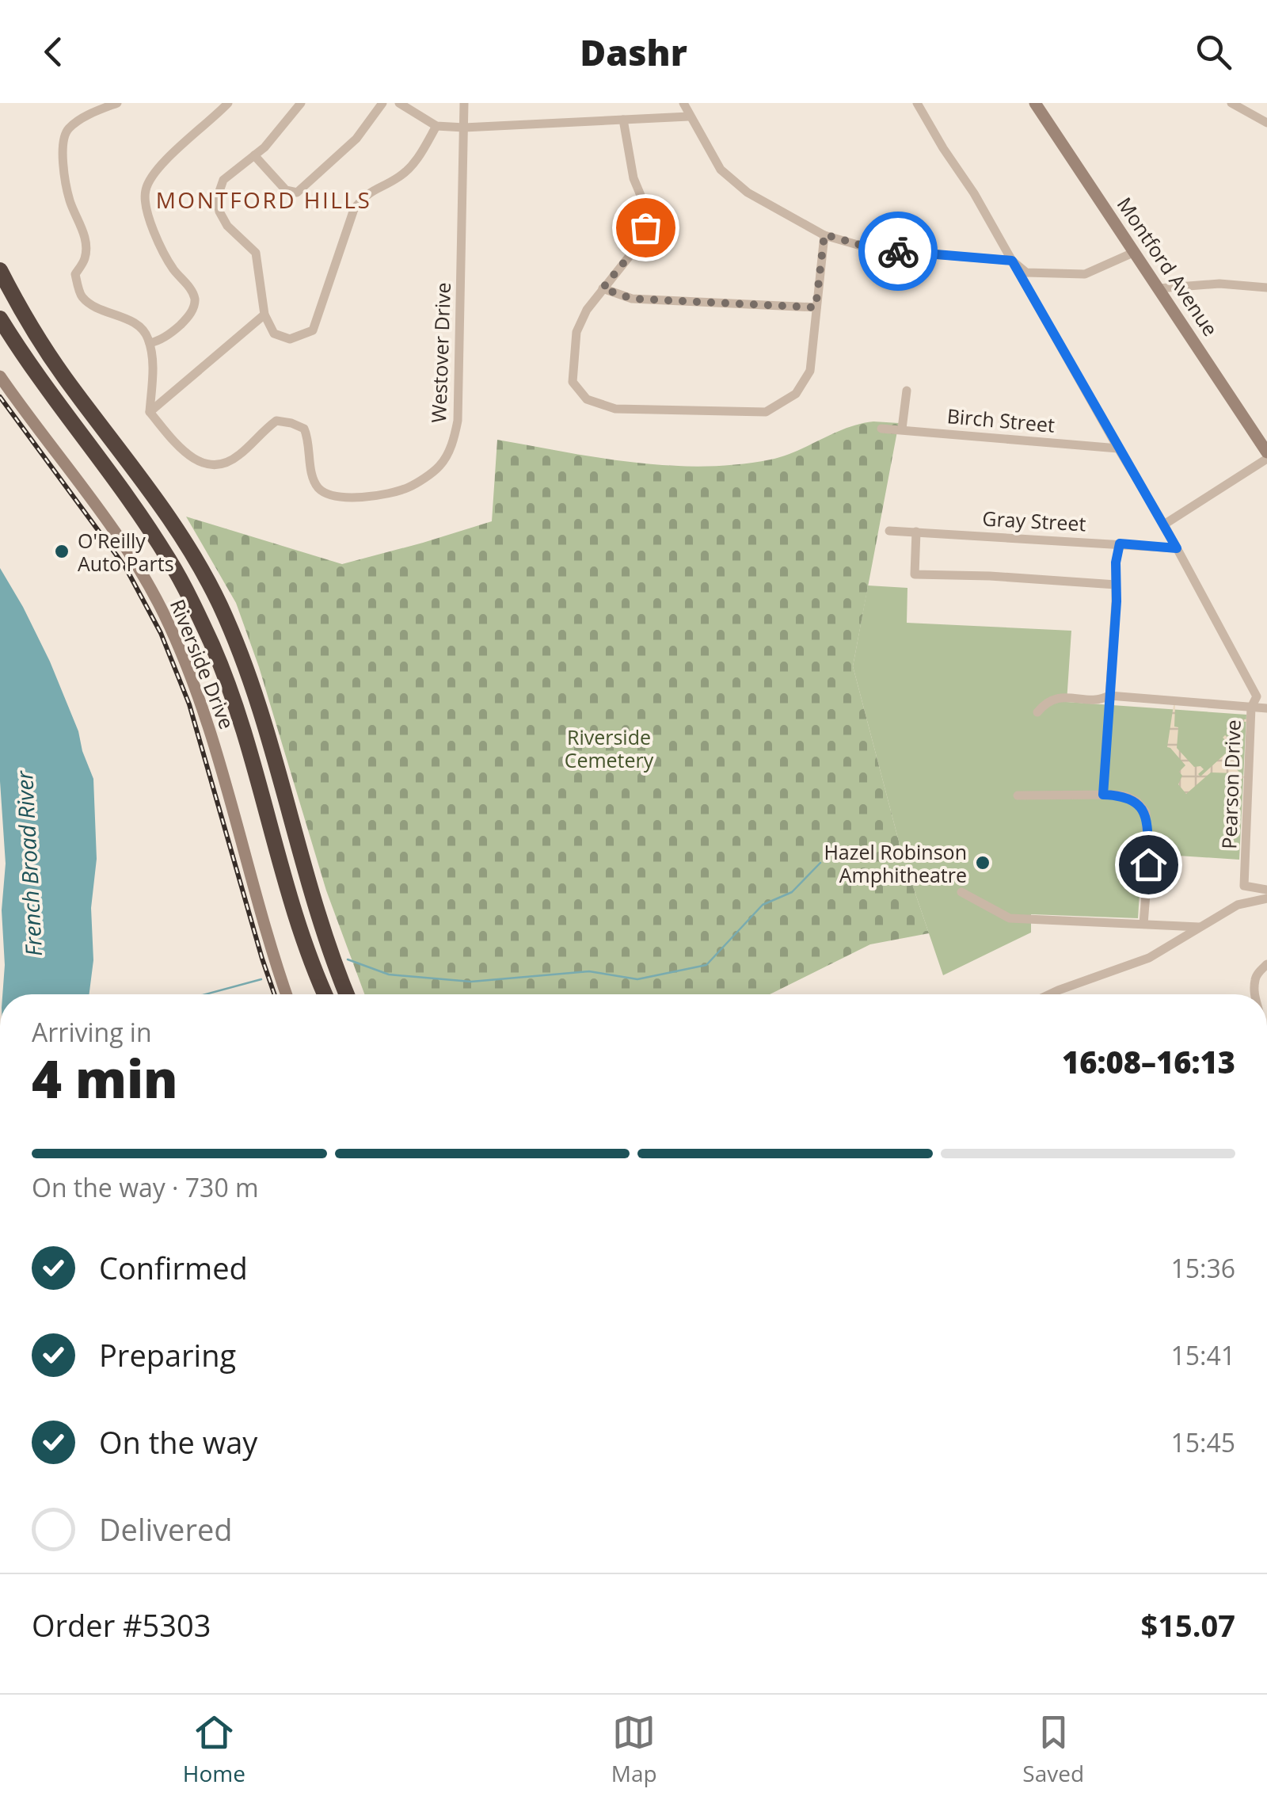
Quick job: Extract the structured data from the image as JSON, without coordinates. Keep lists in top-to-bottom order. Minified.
{"streets":{"main road":["Montford Avenue","Riverside Drive"],"street":["Westover Drive","Birch Street","Gray Street","Pearson Drive"]},"crossings":[["Birch Street","Pearson Drive"],["Gray Street","Pearson Drive"]],"districts":["MONTFORD HILLS"],"water":["French Broad River"],"parks":["Riverside Cemetery"],"places":["O'Reilly Auto Parts","Hazel Robinson Amphitheatre"],"page":{"header":"Dashr","heading":["4 min","Arriving in","16:08–16:13"],"panel":["Order #5303","$15.07"],"bar":"On the way · 730 m","list":[["Confirmed","15:36"],["Preparing","15:41"],["On the way","15:45"],"Delivered"],"tabs":["Home","Map","Saved"]}}
